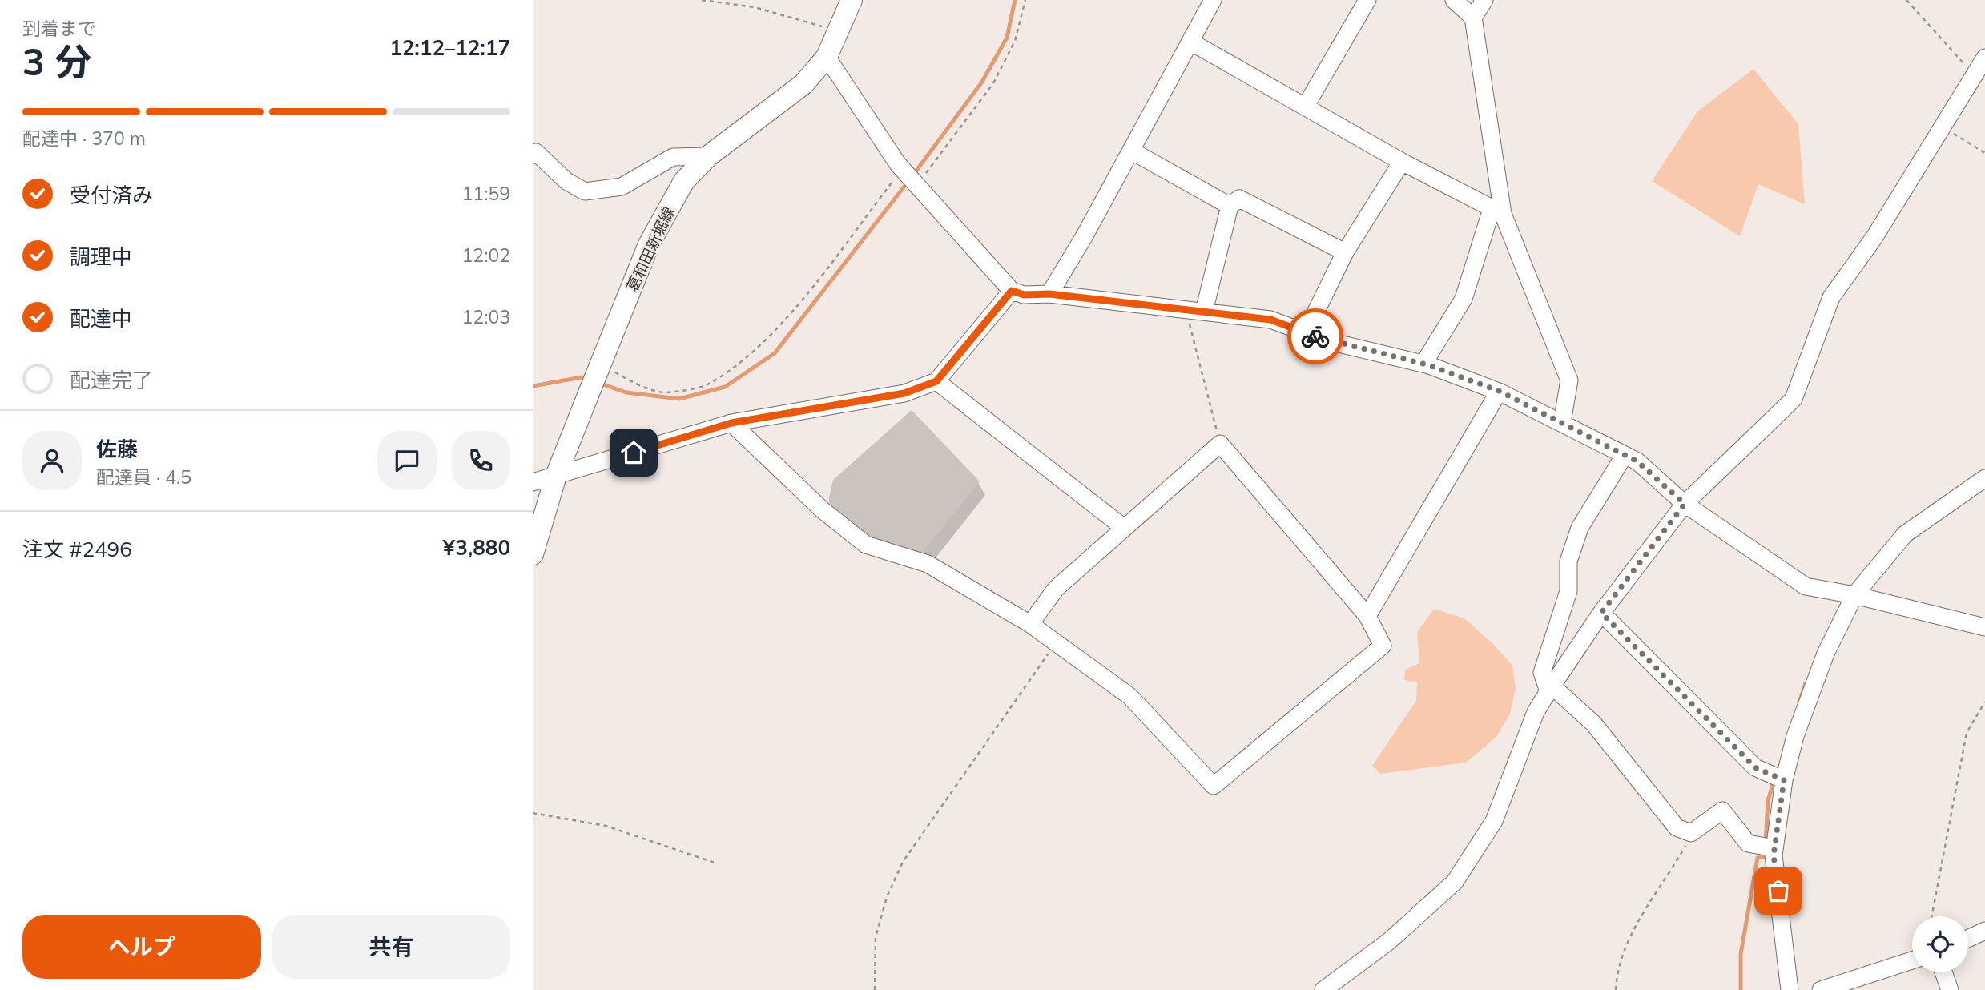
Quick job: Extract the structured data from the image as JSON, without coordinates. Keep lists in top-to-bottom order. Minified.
{"streets":{"main road":["葛和田新堀線"]},"page":{"heading":["3 分","到着まで","12:12–12:17"],"panel":["佐藤","配達員 · 4.5","注文 #2496","¥3,880"],"bar":"配達中 · 370 m","list":[["受付済み","11:59"],["調理中","12:02"],["配達中","12:03"],"配達完了"],"buttons":["ヘルプ","共有"]}}
